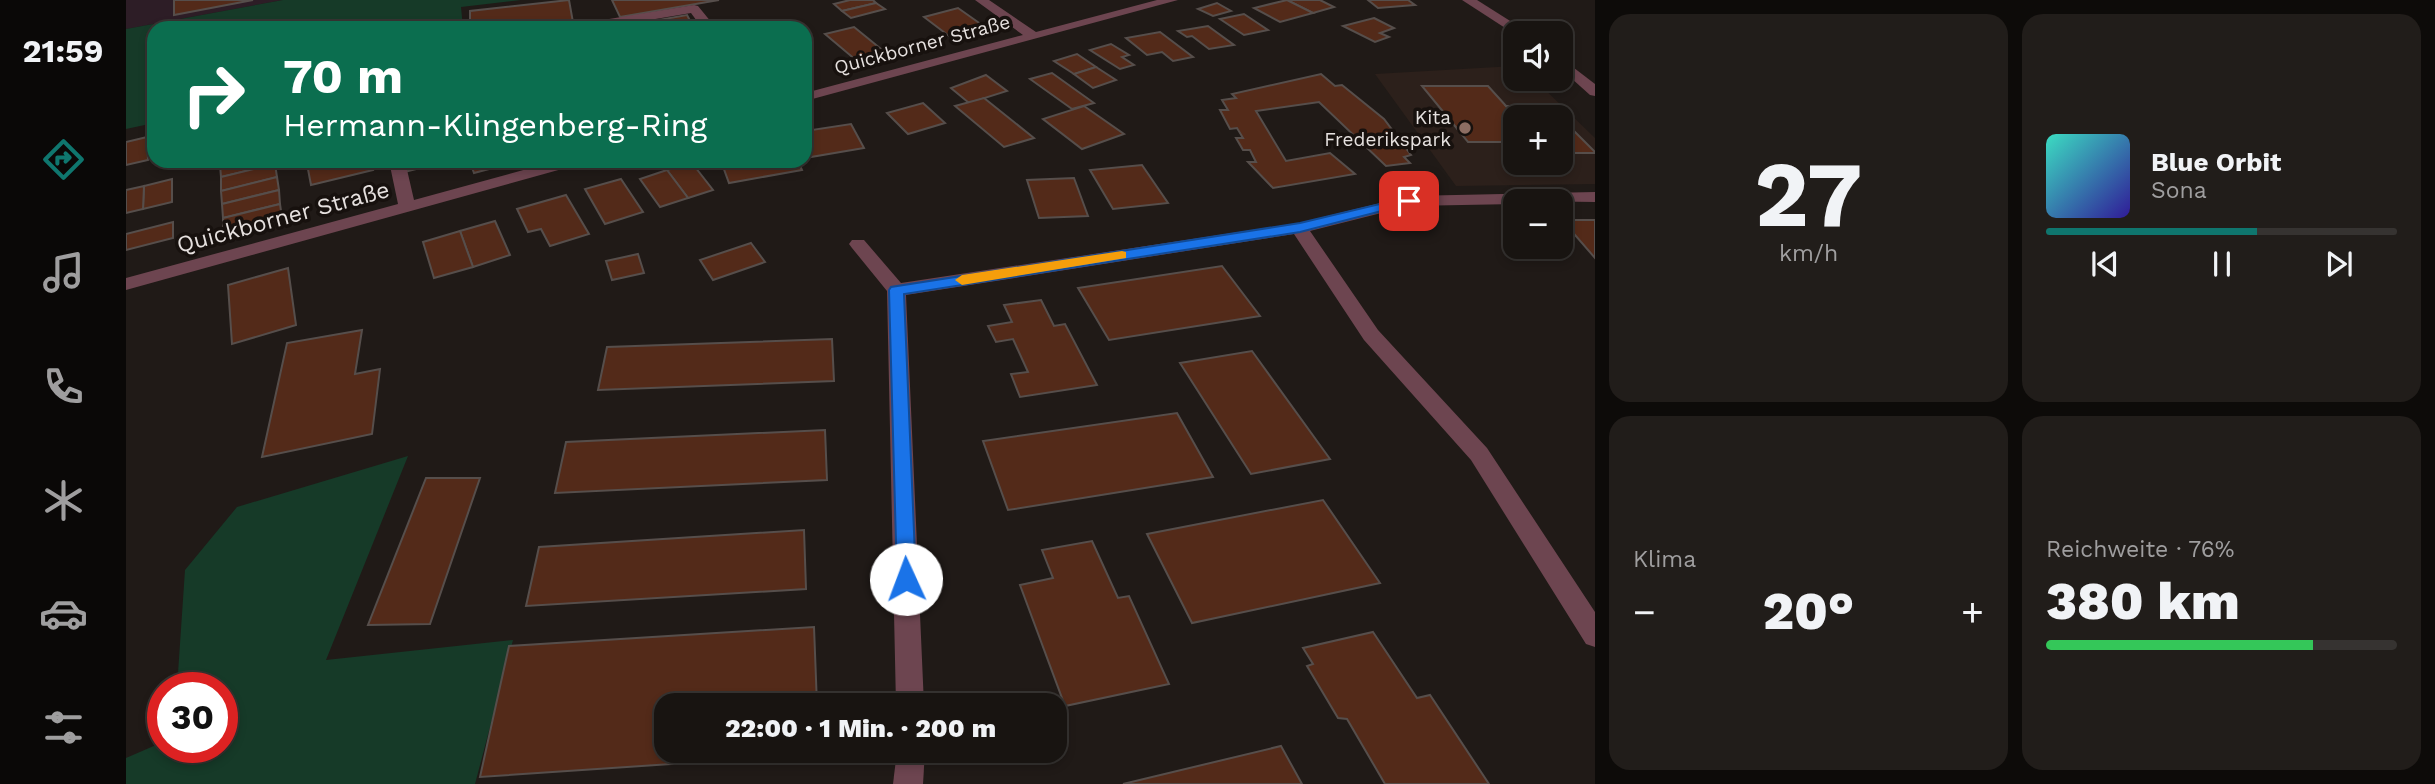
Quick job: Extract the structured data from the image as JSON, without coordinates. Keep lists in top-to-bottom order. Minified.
{"streets":{"street":["Quickborner Straße"]},"places":["Kita Frederikspark"],"page":{"tabs":"21:59","tile":[["27","km/h"],"Klima",["Reichweite · 76%","380 km"]],"map_buttons":["+","−"],"turn":["70 m","Hermann-Klingenberg-Ring"],"song":["Blue Orbit","Sona"],"heat":["−","20°","+"],"limit":"30","trip":"22:00 · 1 Min. · 200 m"}}
